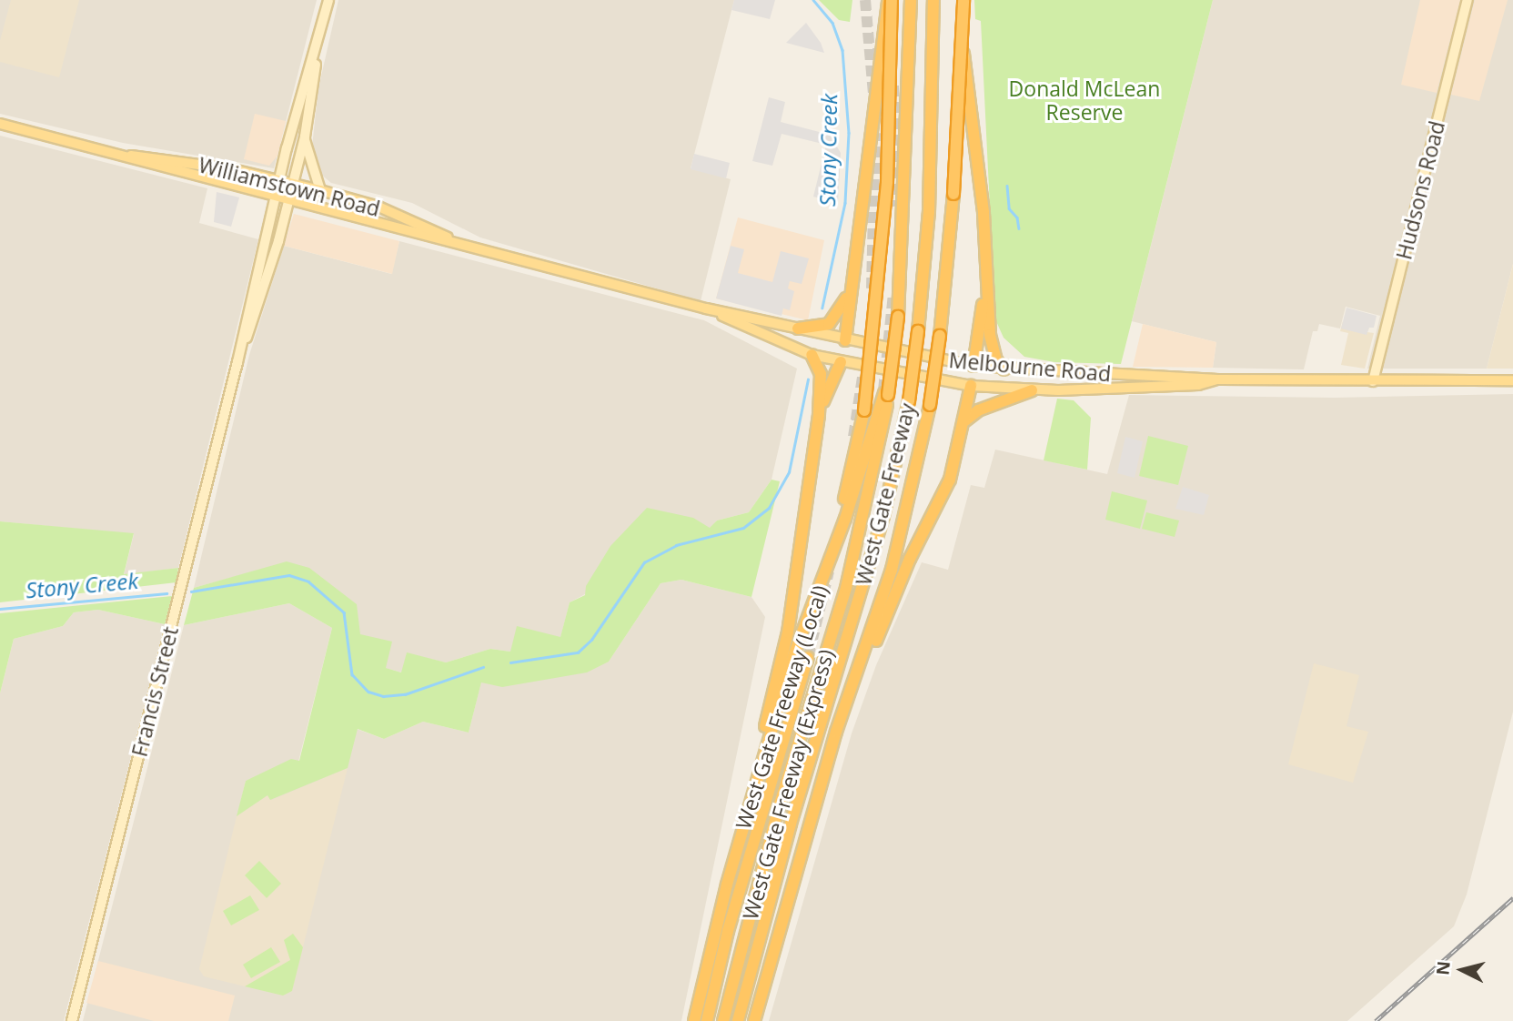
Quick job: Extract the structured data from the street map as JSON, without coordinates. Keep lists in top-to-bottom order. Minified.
{"streets":{"highway":["West Gate Freeway","West Gate Freeway (Local)","West Gate Freeway (Express)"],"main road":["Williamstown Road","Hudsons Road","Melbourne Road","Francis Street"]},"crossings":[["Williamstown Road","Melbourne Road"],["Williamstown Road","Francis Street"],["Hudsons Road","Melbourne Road"],["West Gate Freeway (Local)","West Gate Freeway (Express)"]],"water":["Stony Creek"],"parks":["Donald McLean Reserve"],"north":"left"}
